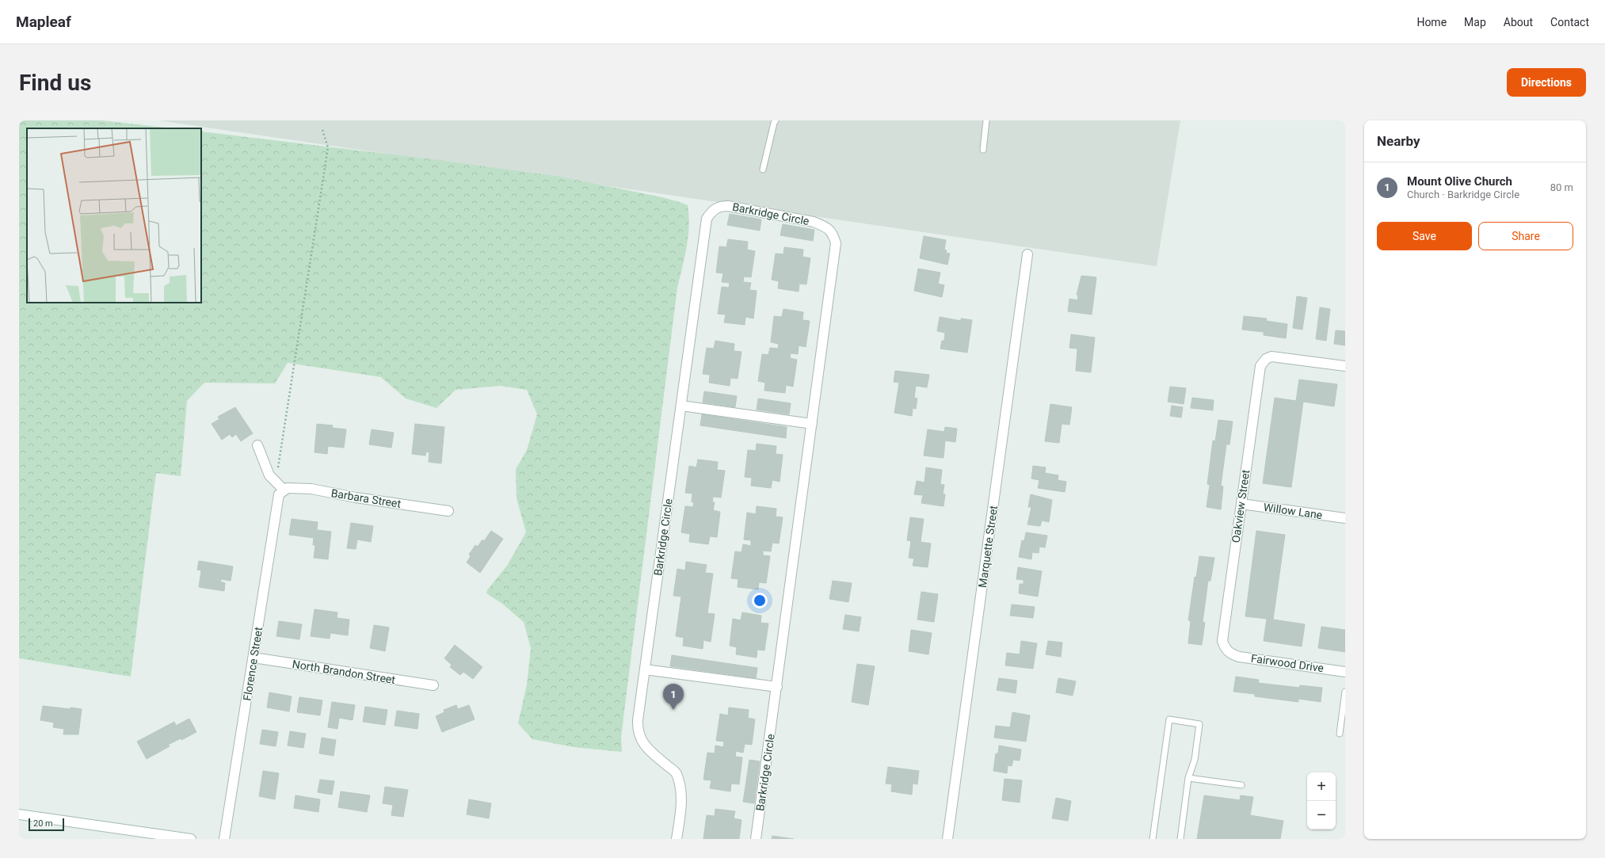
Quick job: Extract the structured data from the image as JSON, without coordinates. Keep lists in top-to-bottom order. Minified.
{"streets":{"street":["Barkridge Circle","Barbara Street","Oakview Street","Willow Lane","Marquette Street","Fairwood Drive","Florence Street","North Brandon Street"]},"crossings":[["Barbara Street","Florence Street"],["Oakview Street","Willow Lane"],["Oakview Street","Fairwood Drive"],["Florence Street","North Brandon Street"]],"scale_bar":"20 m","page":{"header":"Mapleaf","nav":["Home","Map","About","Contact"],"buttons":["Directions",["Save","Share"]],"title":"Find us","heading":"Nearby","list":[{"mark":"1","name":"Mount Olive Church","note":"Church · Barkridge Circle","value":"80 m"}],"pins":"1","map_buttons":["+","−"],"scale":"20 m"}}
